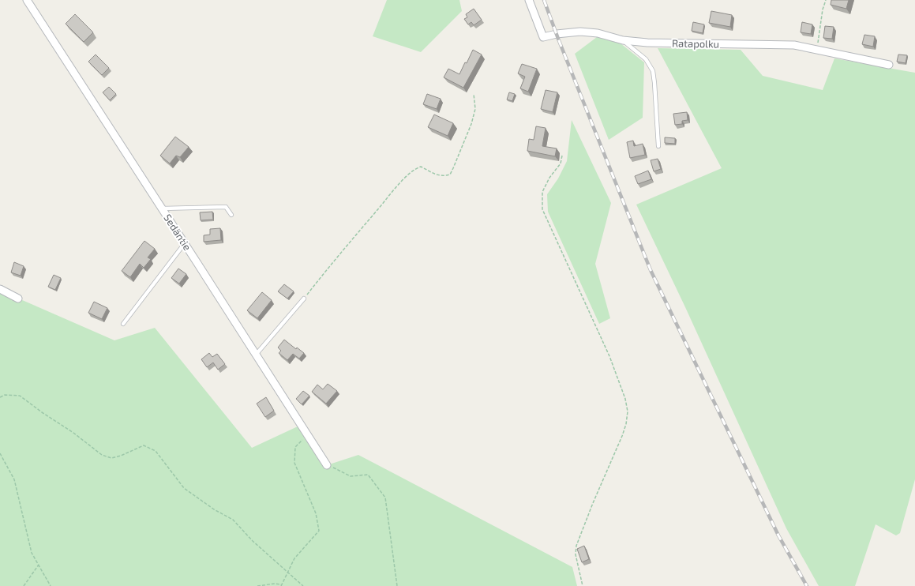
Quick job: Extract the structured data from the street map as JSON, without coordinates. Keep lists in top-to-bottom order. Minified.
{"streets":{"street":["Ratapolku","Sedäntie"]}}
